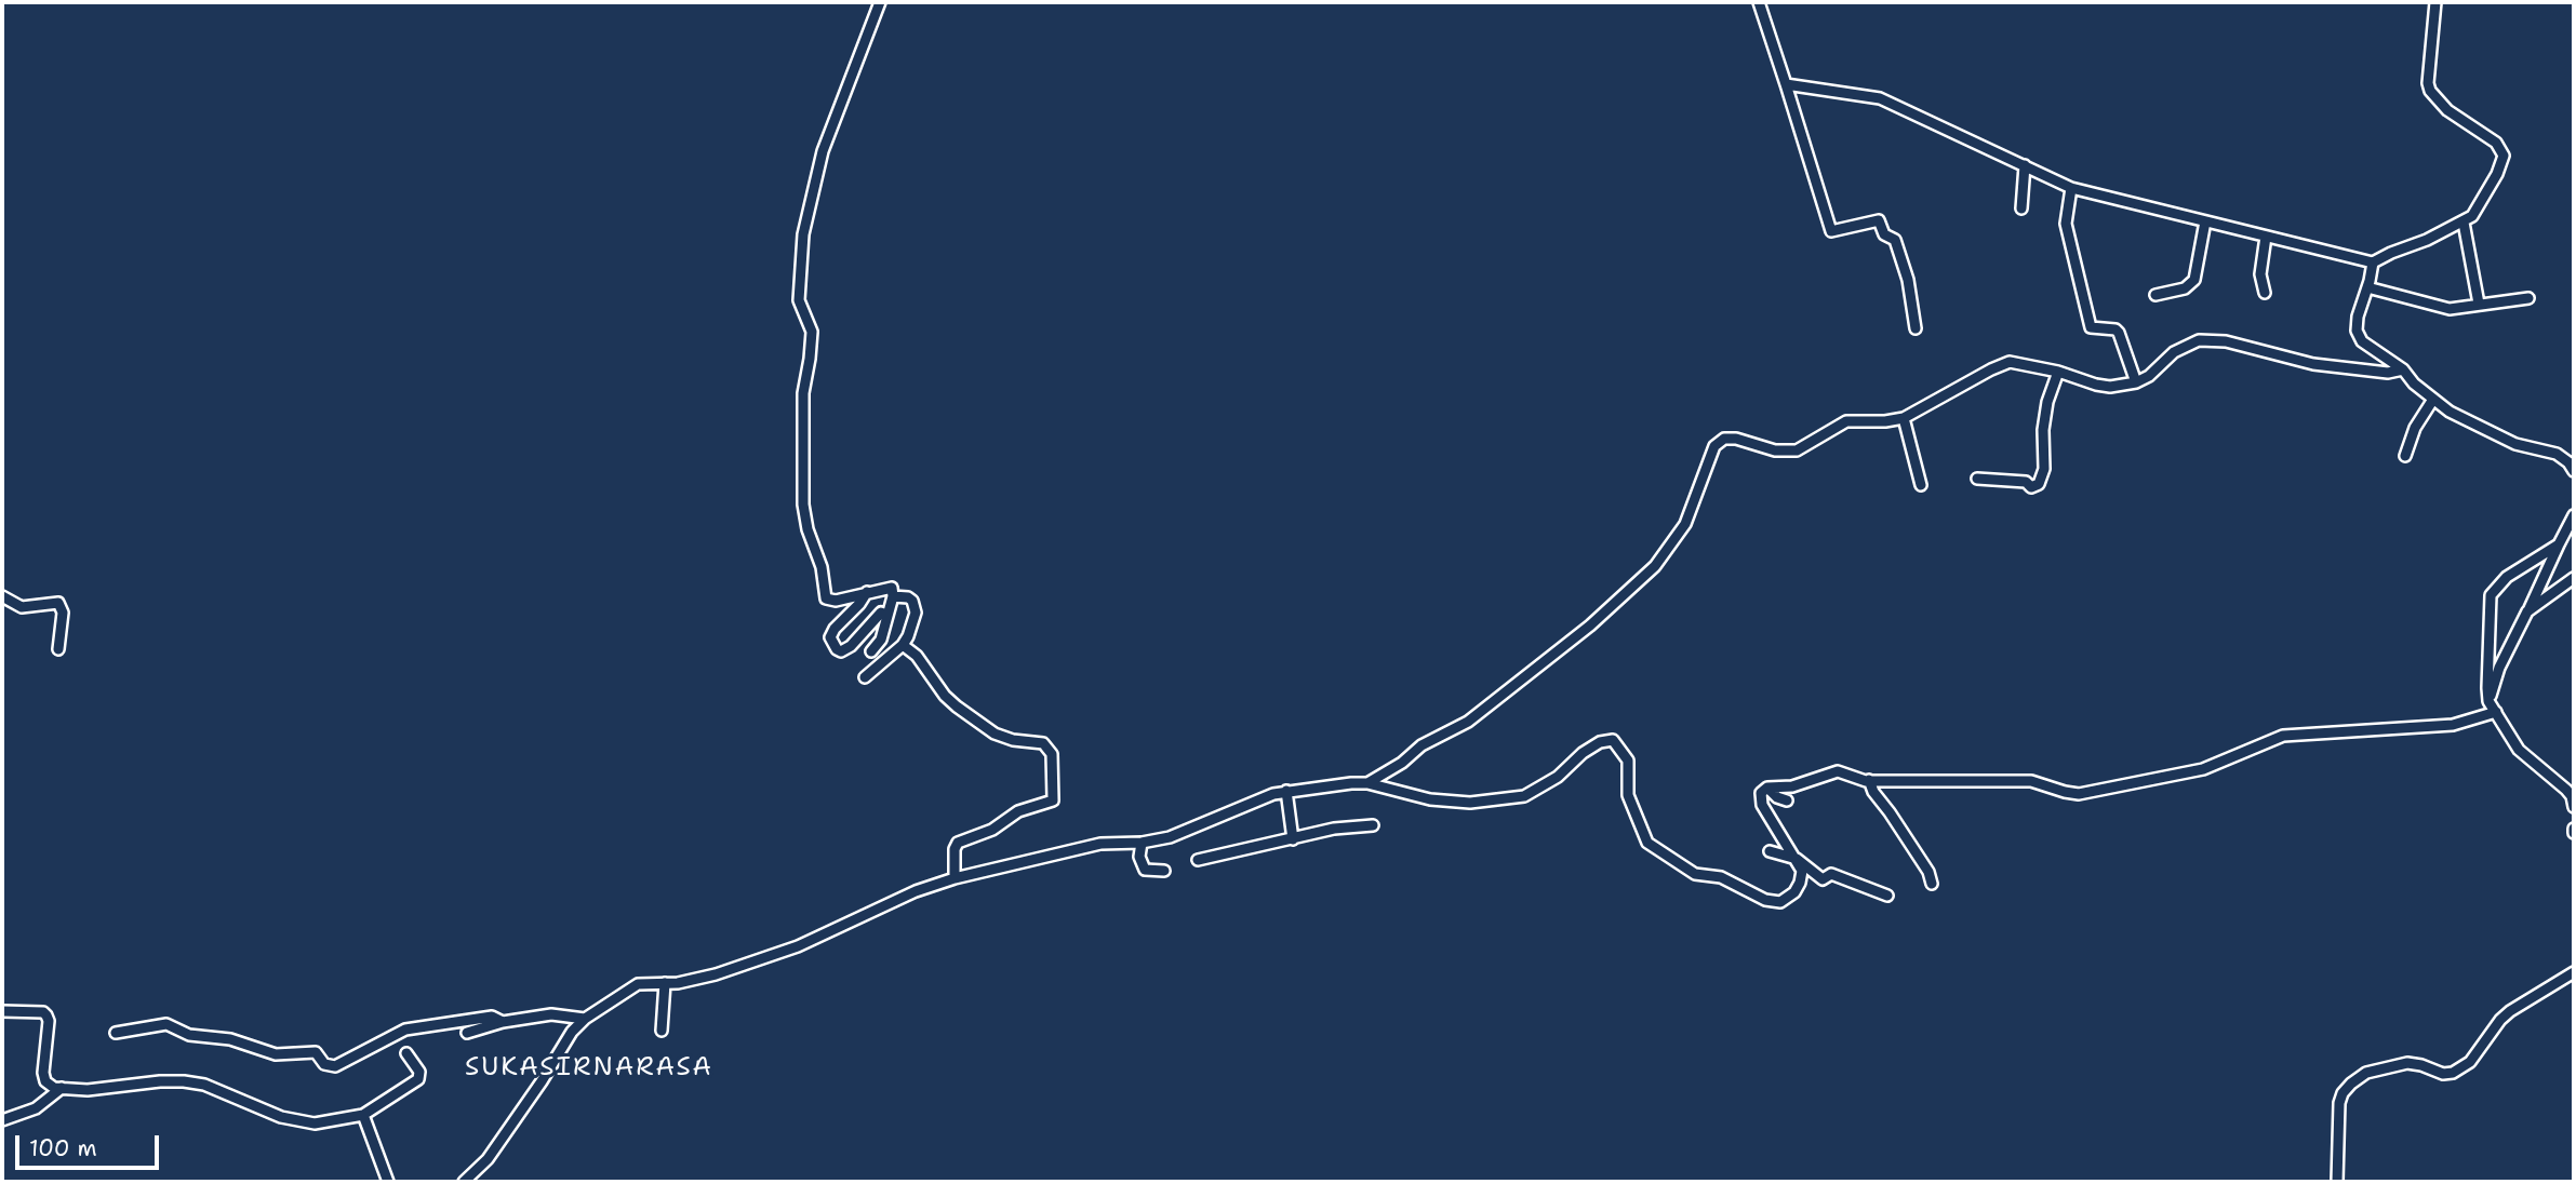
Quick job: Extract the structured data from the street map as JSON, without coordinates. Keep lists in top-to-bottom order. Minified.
{"districts":["SUKASIRNARASA"],"scale_bar":"100 m"}
